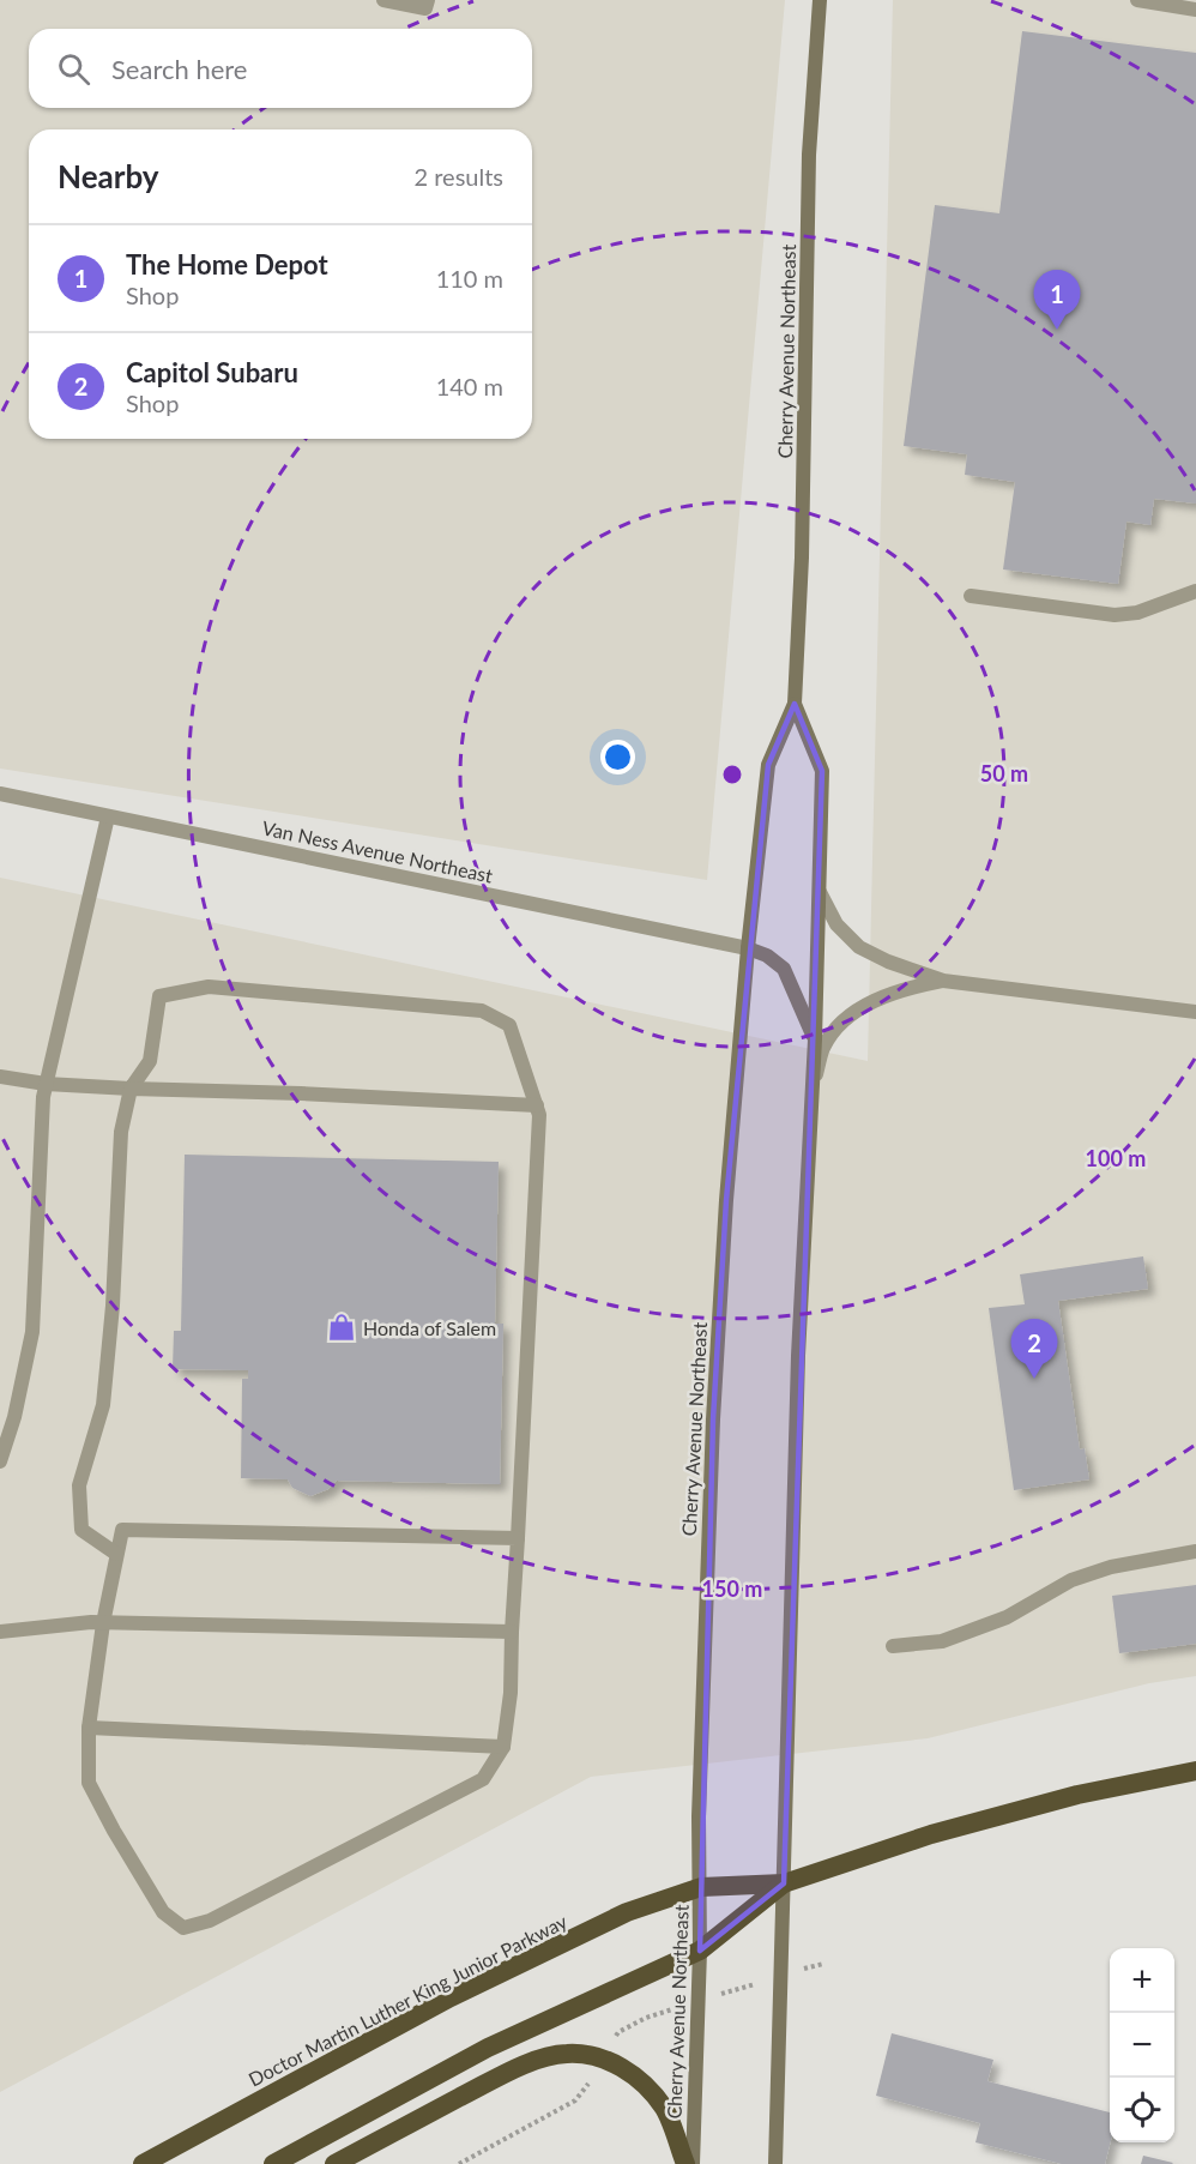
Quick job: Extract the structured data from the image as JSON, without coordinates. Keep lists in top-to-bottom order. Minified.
{"streets":{"highway":["Doctor Martin Luther King Junior Parkway"],"main road":["Cherry Avenue Northeast"],"street":["Van Ness Avenue Northeast"]},"crossings":[["Cherry Avenue Northeast","Van Ness Avenue Northeast"],["Cherry Avenue Northeast","Doctor Martin Luther King Junior Parkway"]],"places":{"shop":["Honda of Salem"]},"page":{"search":"Search here","heading":["Nearby","2 results"],"list":[{"mark":"1","name":"The Home Depot","note":"Shop","value":"110 m"},{"mark":"2","name":"Capitol Subaru","note":"Shop","value":"140 m"}],"pins":["1","2"],"map_buttons":["+","−"]},"rings":["50 m","100 m","150 m"]}
